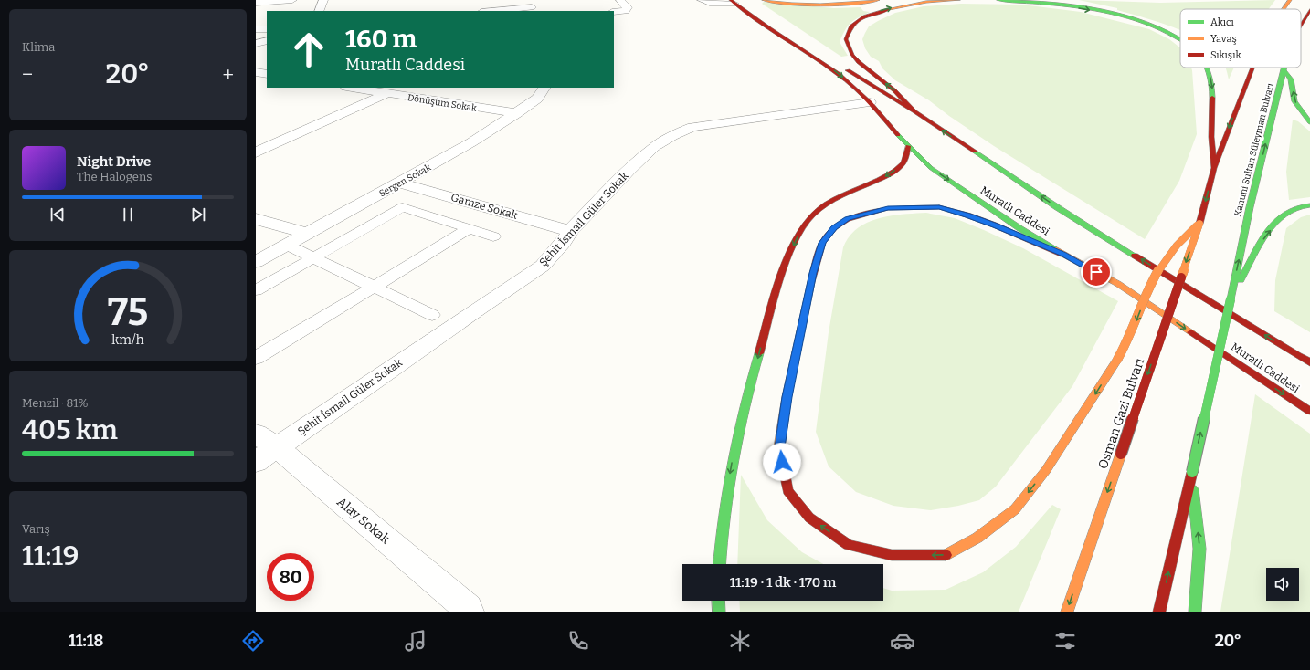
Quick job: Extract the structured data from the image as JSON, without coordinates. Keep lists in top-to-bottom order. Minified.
{"streets":{"main road":["Kanuni Sultan Süleyman Bulvarı","Muratlı Caddesi","Osman Gazi Bulvarı"],"street":["Dönüşüm Sokak","Sergen Sokak","Gamze Sokak","Şehit İsmail Güler Sokak","Alay Sokak"]},"crossings":[["Dönüşüm Sokak","Sergen Sokak"],["Sergen Sokak","Gamze Sokak"],["Gamze Sokak","Şehit İsmail Güler Sokak"],["Muratlı Caddesi","Şehit İsmail Güler Sokak"],["Şehit İsmail Güler Sokak","Alay Sokak"]],"legend":["Akıcı","Yavaş","Sıkışık"],"page":{"tile":["Klima",["Menzil · 81%","405 km"],["Varış","11:19"]],"turn":["160 m","Muratlı Caddesi"],"heat":["−","20°","+"],"song":["Night Drive","The Halogens"],"limit":"80","trip":"11:19 · 1 dk · 170 m","tabs":["11:18","20°"],"gauge":["75","km/h"]}}
